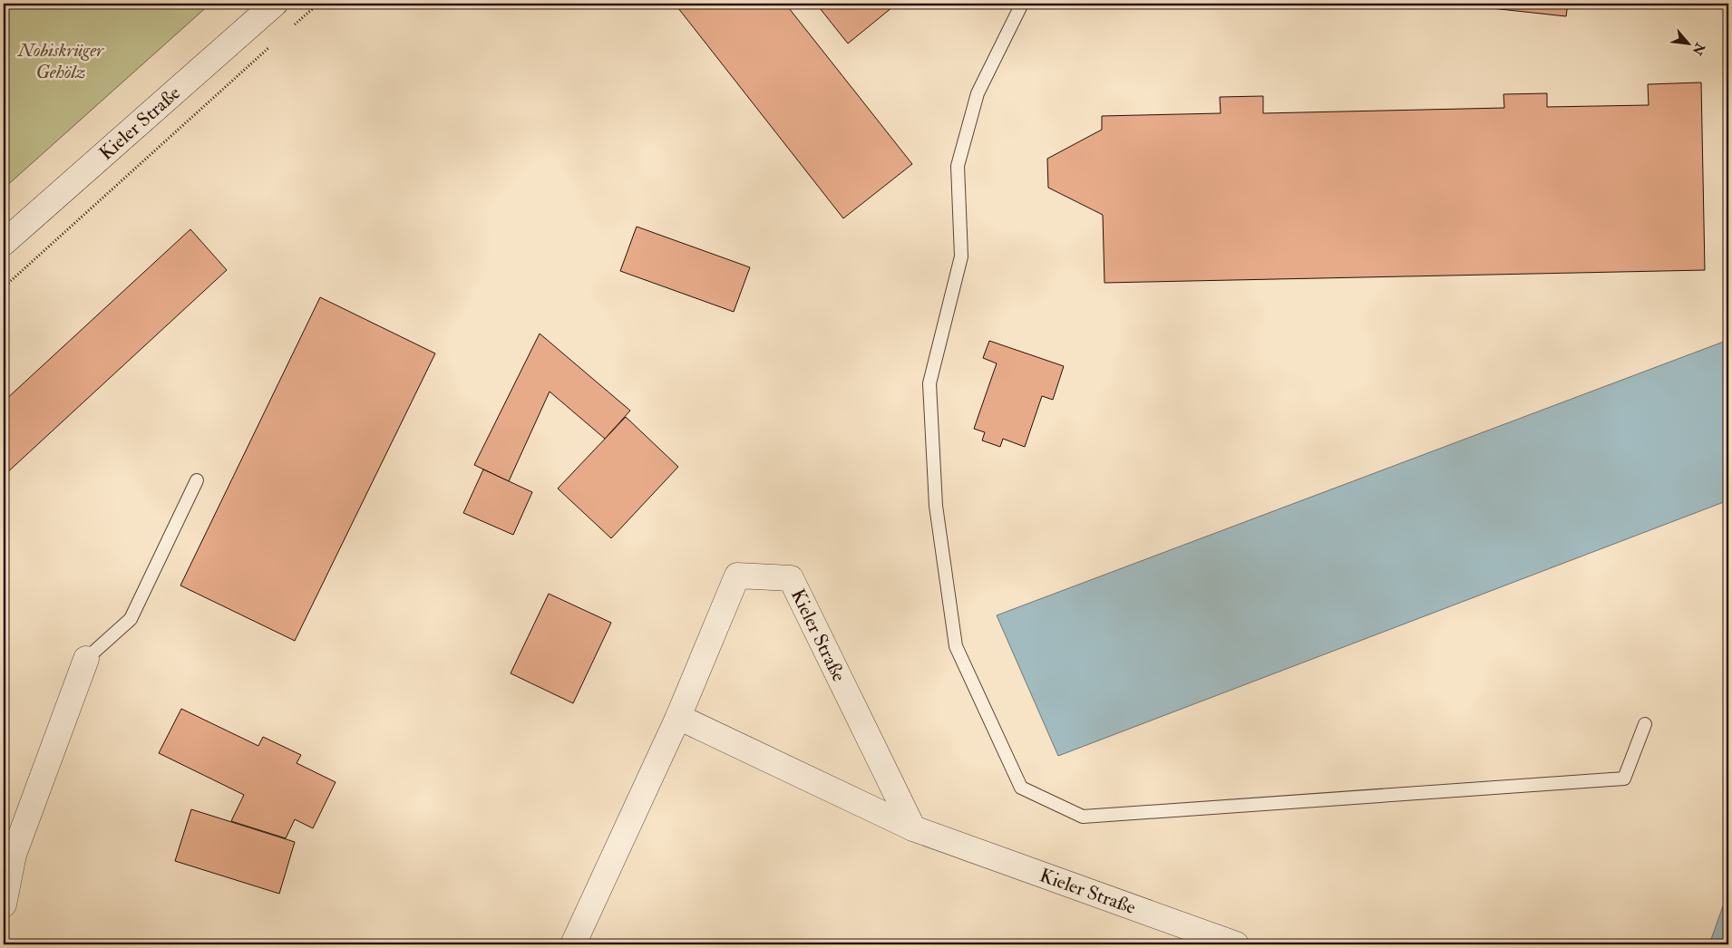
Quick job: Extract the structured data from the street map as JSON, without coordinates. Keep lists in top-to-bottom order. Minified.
{"streets":{"street":["Kieler Straße"]},"parks":["Nobiskrüger Gehölz"],"north":"bottom right"}
